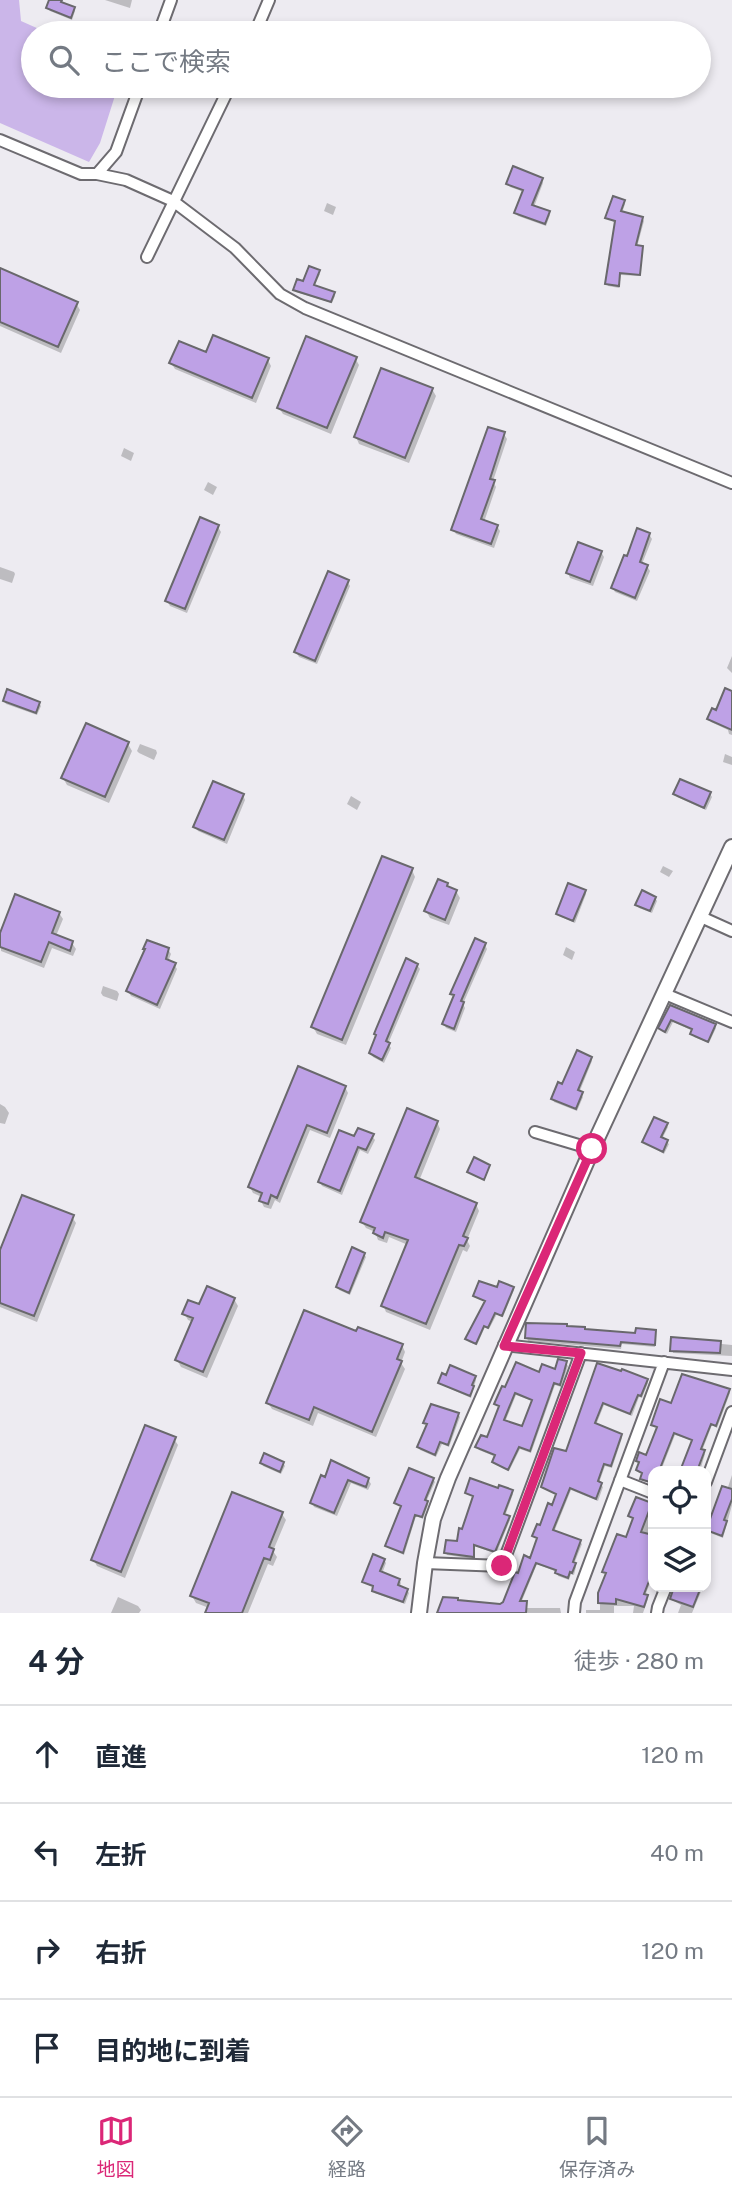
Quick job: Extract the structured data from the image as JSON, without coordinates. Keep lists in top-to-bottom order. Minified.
{"page":{"search":"ここで検索","heading":["4 分","徒歩 · 280 m"],"list":[["直進","120 m"],["左折","40 m"],["右折","120 m"],"目的地に到着"],"nav":["地図","経路","保存済み"]}}
